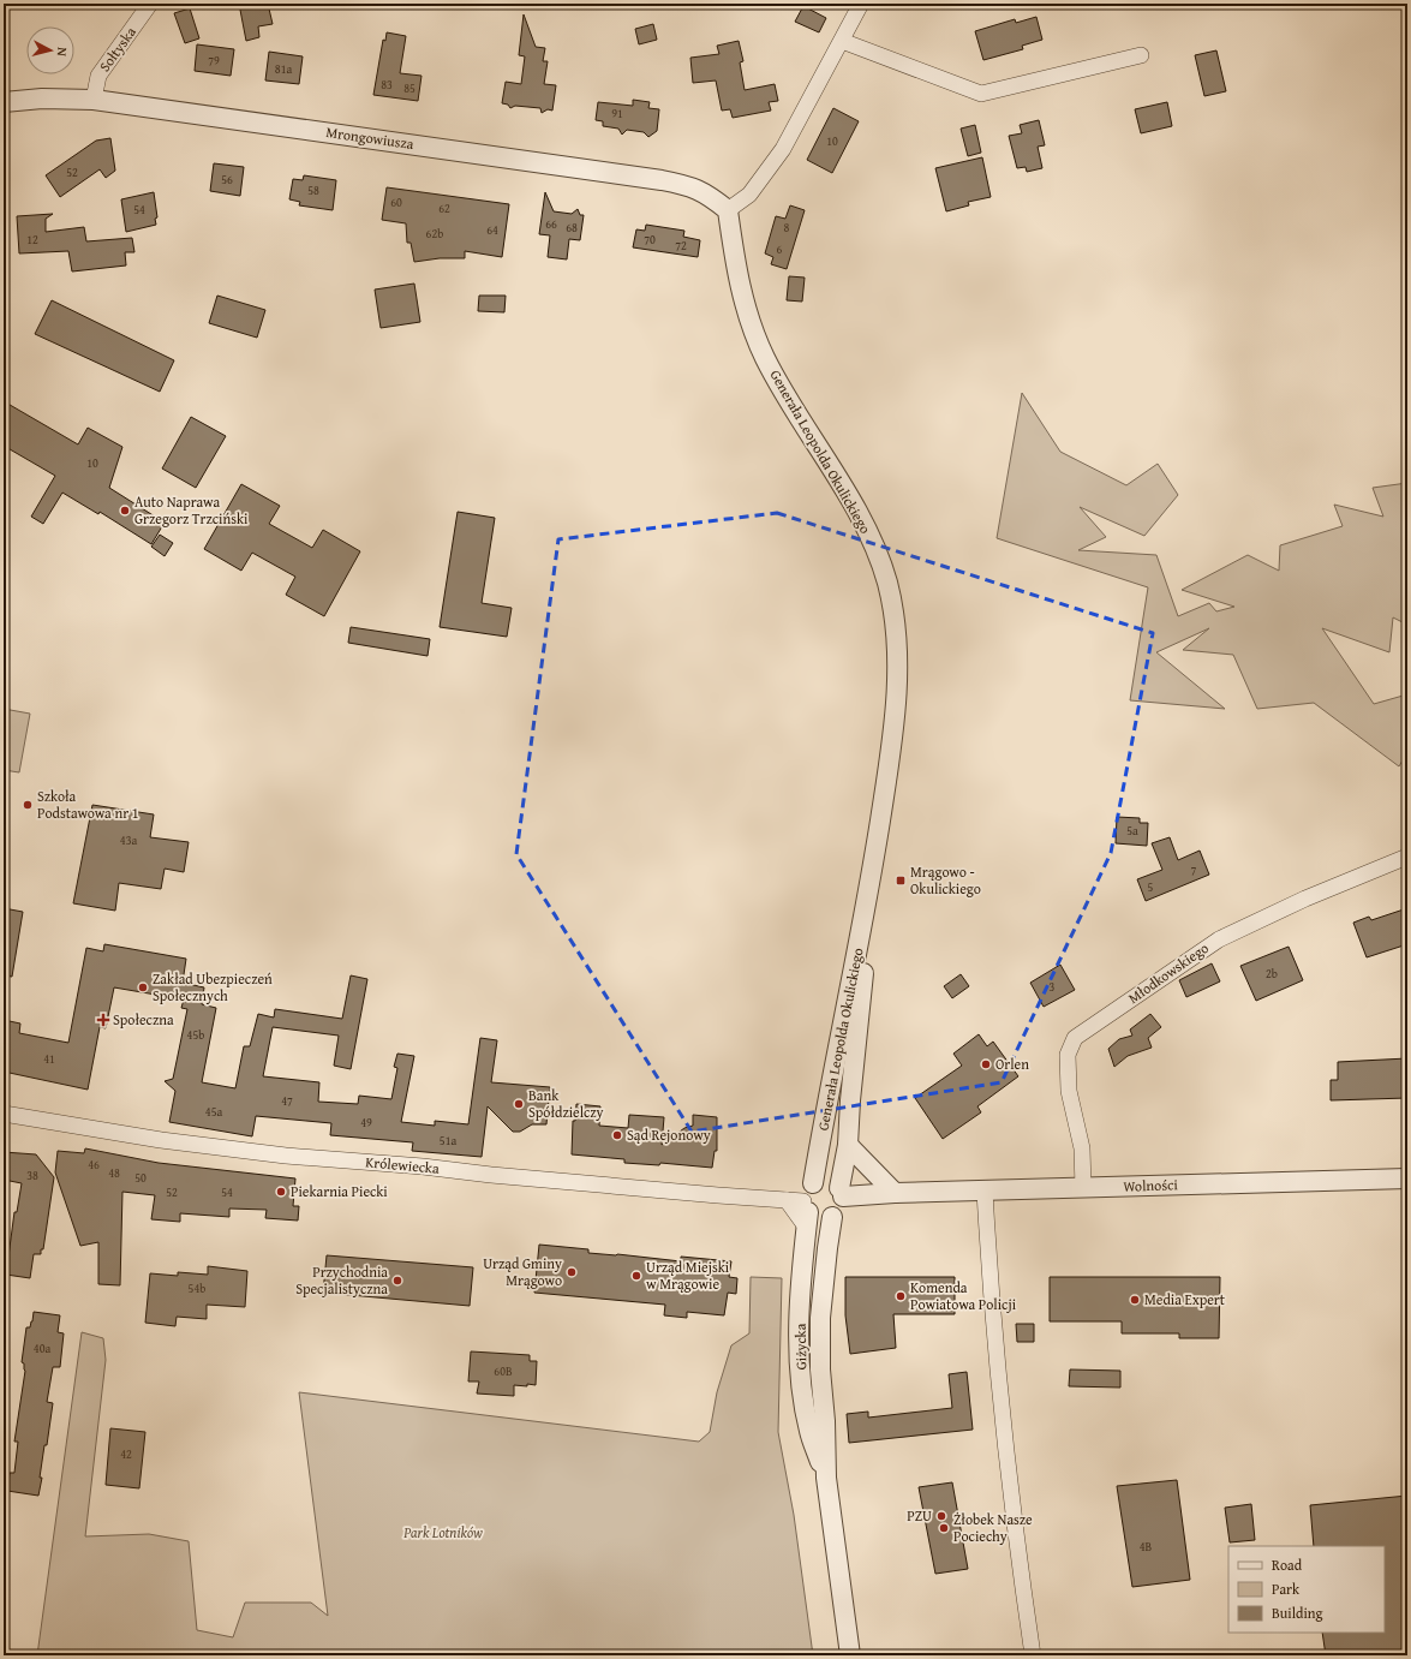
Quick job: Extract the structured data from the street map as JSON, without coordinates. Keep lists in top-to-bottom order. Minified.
{"streets":{"street":["Sołtyska","Mrongowiusza","Generała Leopolda Okulickiego","Młodkowskiego","Królewiecka","Wolności","Giżycka"]},"crossings":[["Sołtyska","Mrongowiusza"],["Mrongowiusza","Generała Leopolda Okulickiego"],["Generała Leopolda Okulickiego","Królewiecka"],["Generała Leopolda Okulickiego","Wolności"],["Generała Leopolda Okulickiego","Giżycka"],["Młodkowskiego","Wolności"],["Królewiecka","Wolności"],["Królewiecka","Giżycka"],["Wolności","Giżycka"]],"parks":["Park Lotników"],"places":{"other":["Auto Naprawa Grzegorz Trzciński","Szkoła Podstawowa nr 1","Zakład Ubezpieczeń Społecznych","Orlen","Bank Spółdzielczy","Sąd Rejonowy","Piekarnia Piecki","Urząd Gminy Mrągowo","Urząd Miejski w Mrągowie","Przychodnia Specjalistyczna","Komenda Powiatowa Policji","Media Expert","PZU","Żłobek Nasze Pociechy"],"transit":["Mrągowo - Okulickiego"],"health":["Społeczna"]},"house_numbers":["79","81a","83","85","91","10","52","56","58","60","62","54","66","68","8","64","62b","12","70","72","6","10","5a","43a","7","5","2b","3","45b","41","47","45a","49","51a","46","48","38","50","52","54","54b","40a","60B","42","4B"],"legend":["Road","Park","Building"],"north":"right"}
